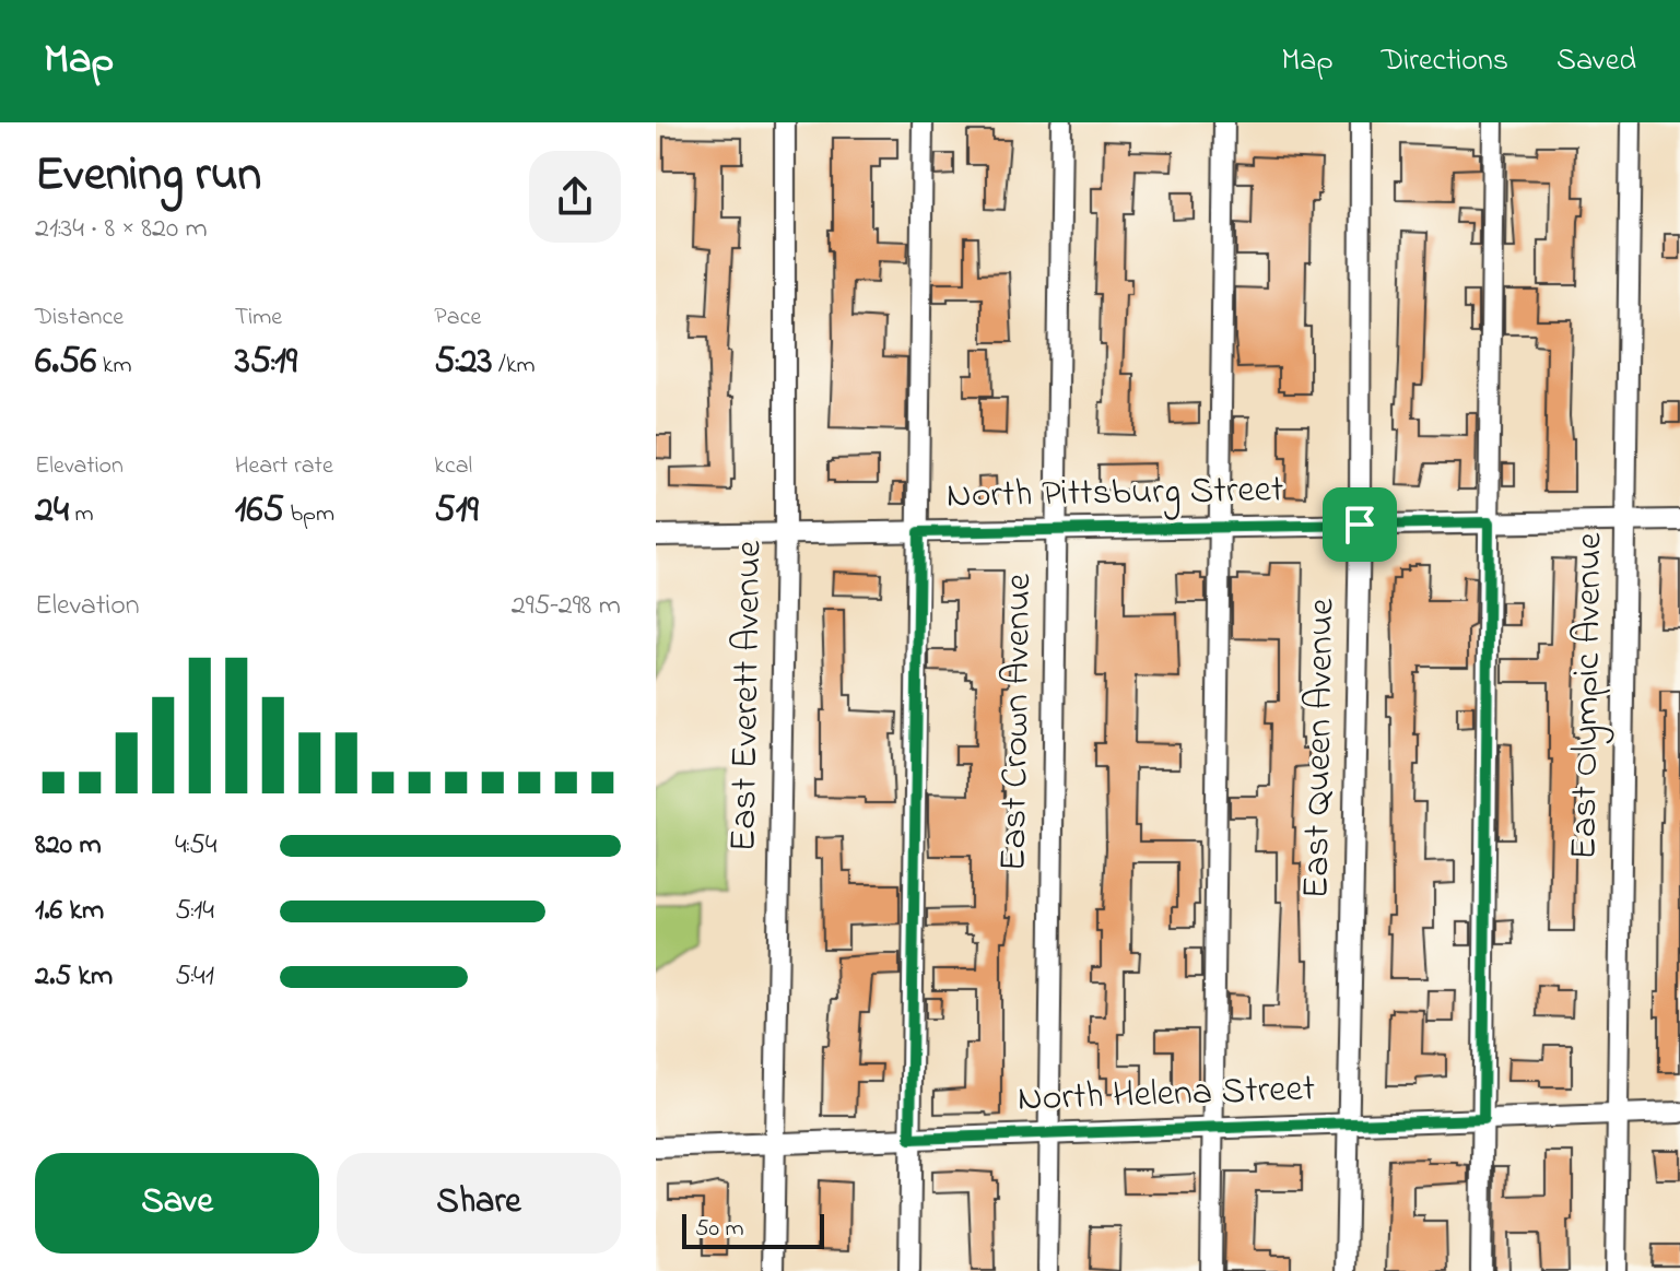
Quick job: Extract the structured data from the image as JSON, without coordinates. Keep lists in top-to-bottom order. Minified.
{"streets":{"street":["North Pittsburg Street","East Everett Avenue","East Olympic Avenue","East Crown Avenue","East Queen Avenue","North Helena Street"]},"crossings":[["North Pittsburg Street","East Everett Avenue"],["North Pittsburg Street","East Olympic Avenue"],["North Pittsburg Street","East Crown Avenue"],["North Pittsburg Street","East Queen Avenue"],["East Everett Avenue","North Helena Street"],["East Olympic Avenue","North Helena Street"],["East Crown Avenue","North Helena Street"],["East Queen Avenue","North Helena Street"]],"scale_bar":"50 m","page":{"header":"Map","nav":["Map","Directions","Saved"],"heading":["Evening run","21:34 · 8 × 820 m"],"stats":[["Distance","6.56 km"],["Time","35:19"],["Pace","5:23 /km"],["Elevation","24 m"],["Heart rate","165 bpm"],["kcal","519"]],"chart":["Elevation","295–298 m"],"list":[{"name":"820 m","note":"4:54"},{"name":"1.6 km","note":"5:14"},{"name":"2.5 km","note":"5:41"}],"buttons":["Save","Share"],"scale":"50 m"}}
